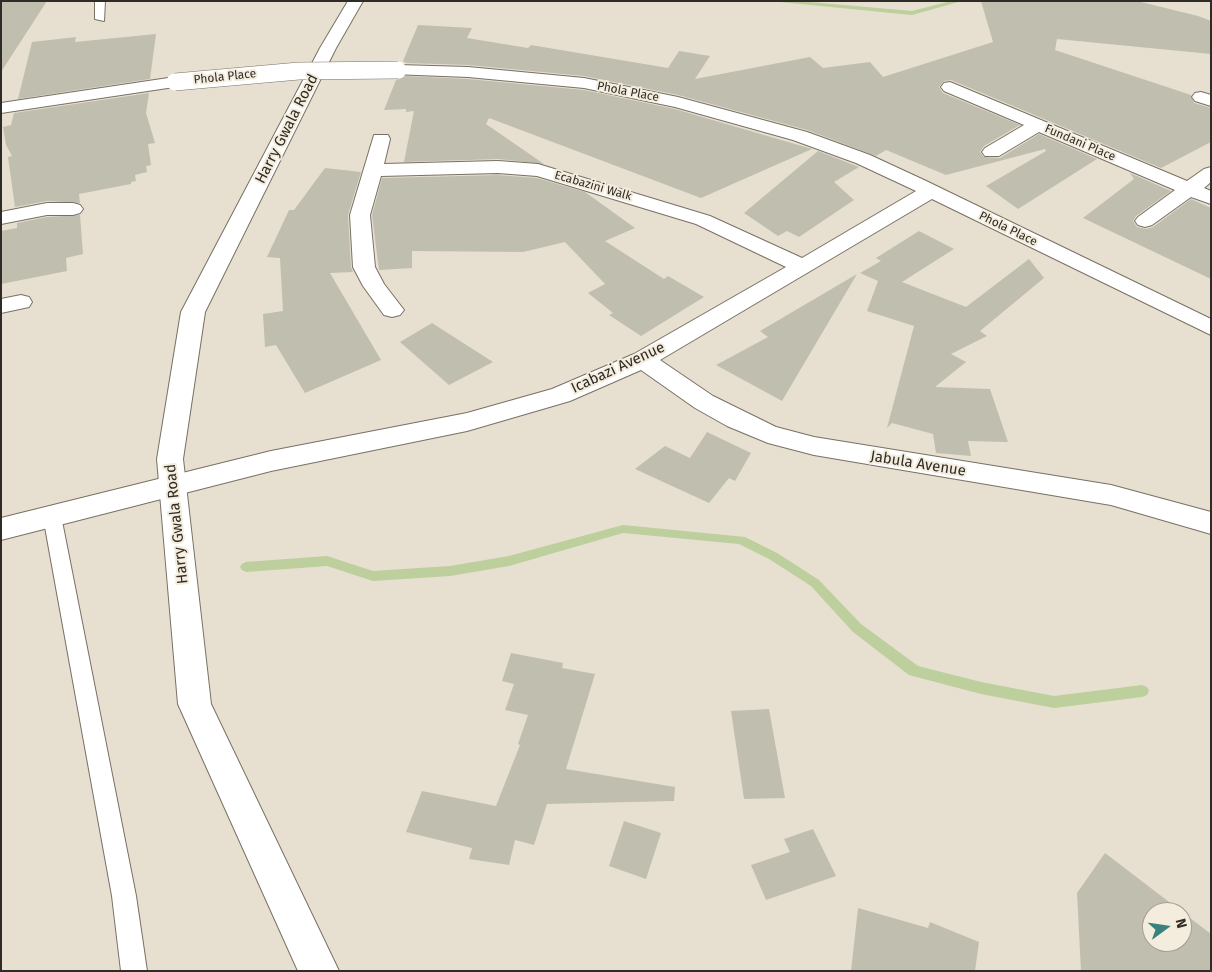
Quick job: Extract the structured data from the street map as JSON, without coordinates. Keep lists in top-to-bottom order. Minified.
{"streets":{"street":["Phola Place","Harry Gwala Road","Fundani Place","Ecabazini Walk","Icabazi Avenue","Jabula Avenue"]},"crossings":[["Phola Place","Icabazi Avenue"],["Harry Gwala Road","Icabazi Avenue"],["Ecabazini Walk","Icabazi Avenue"],["Icabazi Avenue","Jabula Avenue"]],"north":"right"}
